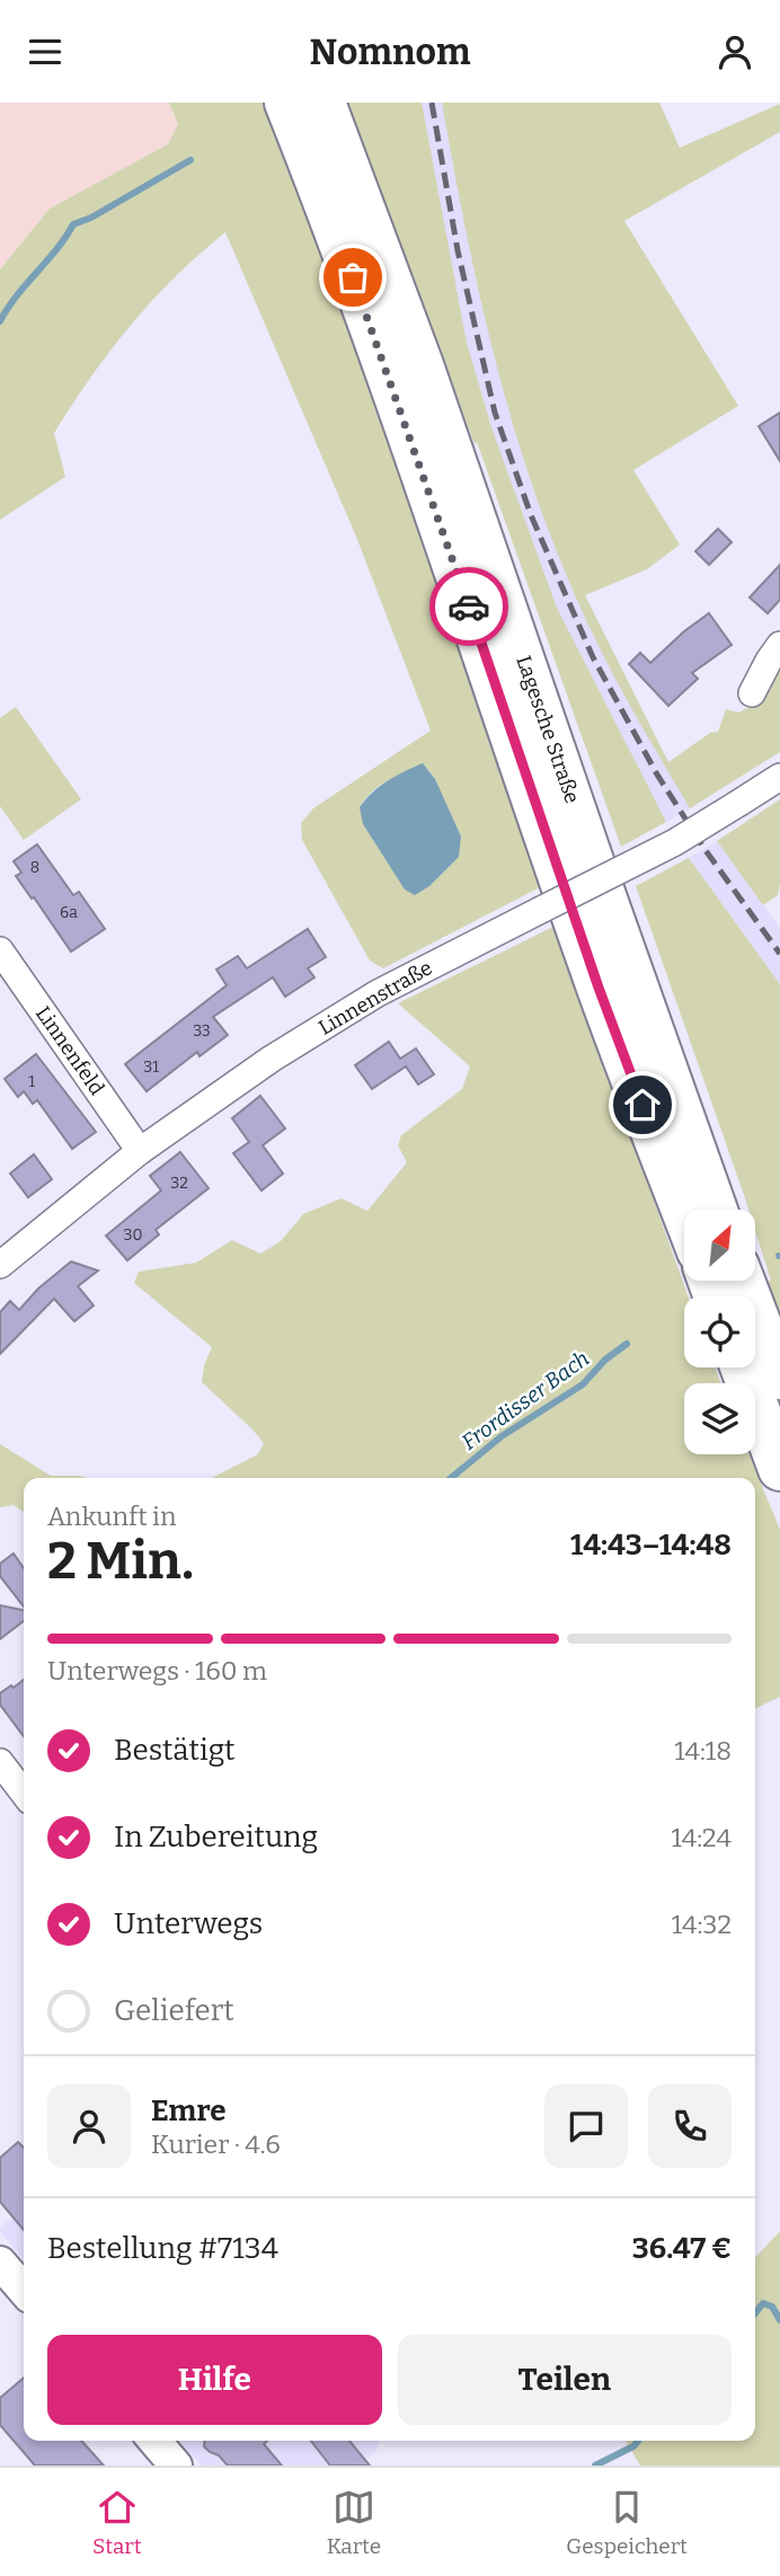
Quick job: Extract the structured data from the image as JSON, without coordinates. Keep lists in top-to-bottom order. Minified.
{"streets":{"highway":["Lagesche Straße"],"street":["Linnenstraße","Linnenfeld"]},"crossings":[["Linnenstraße","Linnenfeld"]],"water":["Frordisser Bach"],"house_numbers":["8","6a","33","31","1","32","30"],"north":"top right","page":{"header":"Nomnom","heading":["2 Min.","Ankunft in","14:43–14:48"],"panel":["Emre","Kurier · 4.6","Bestellung #7134","36.47 €"],"bar":"Unterwegs · 160 m","list":[["Bestätigt","14:18"],["In Zubereitung","14:24"],["Unterwegs","14:32"],"Geliefert"],"buttons":["Hilfe","Teilen"],"tabs":["Start","Karte","Gespeichert"]}}
